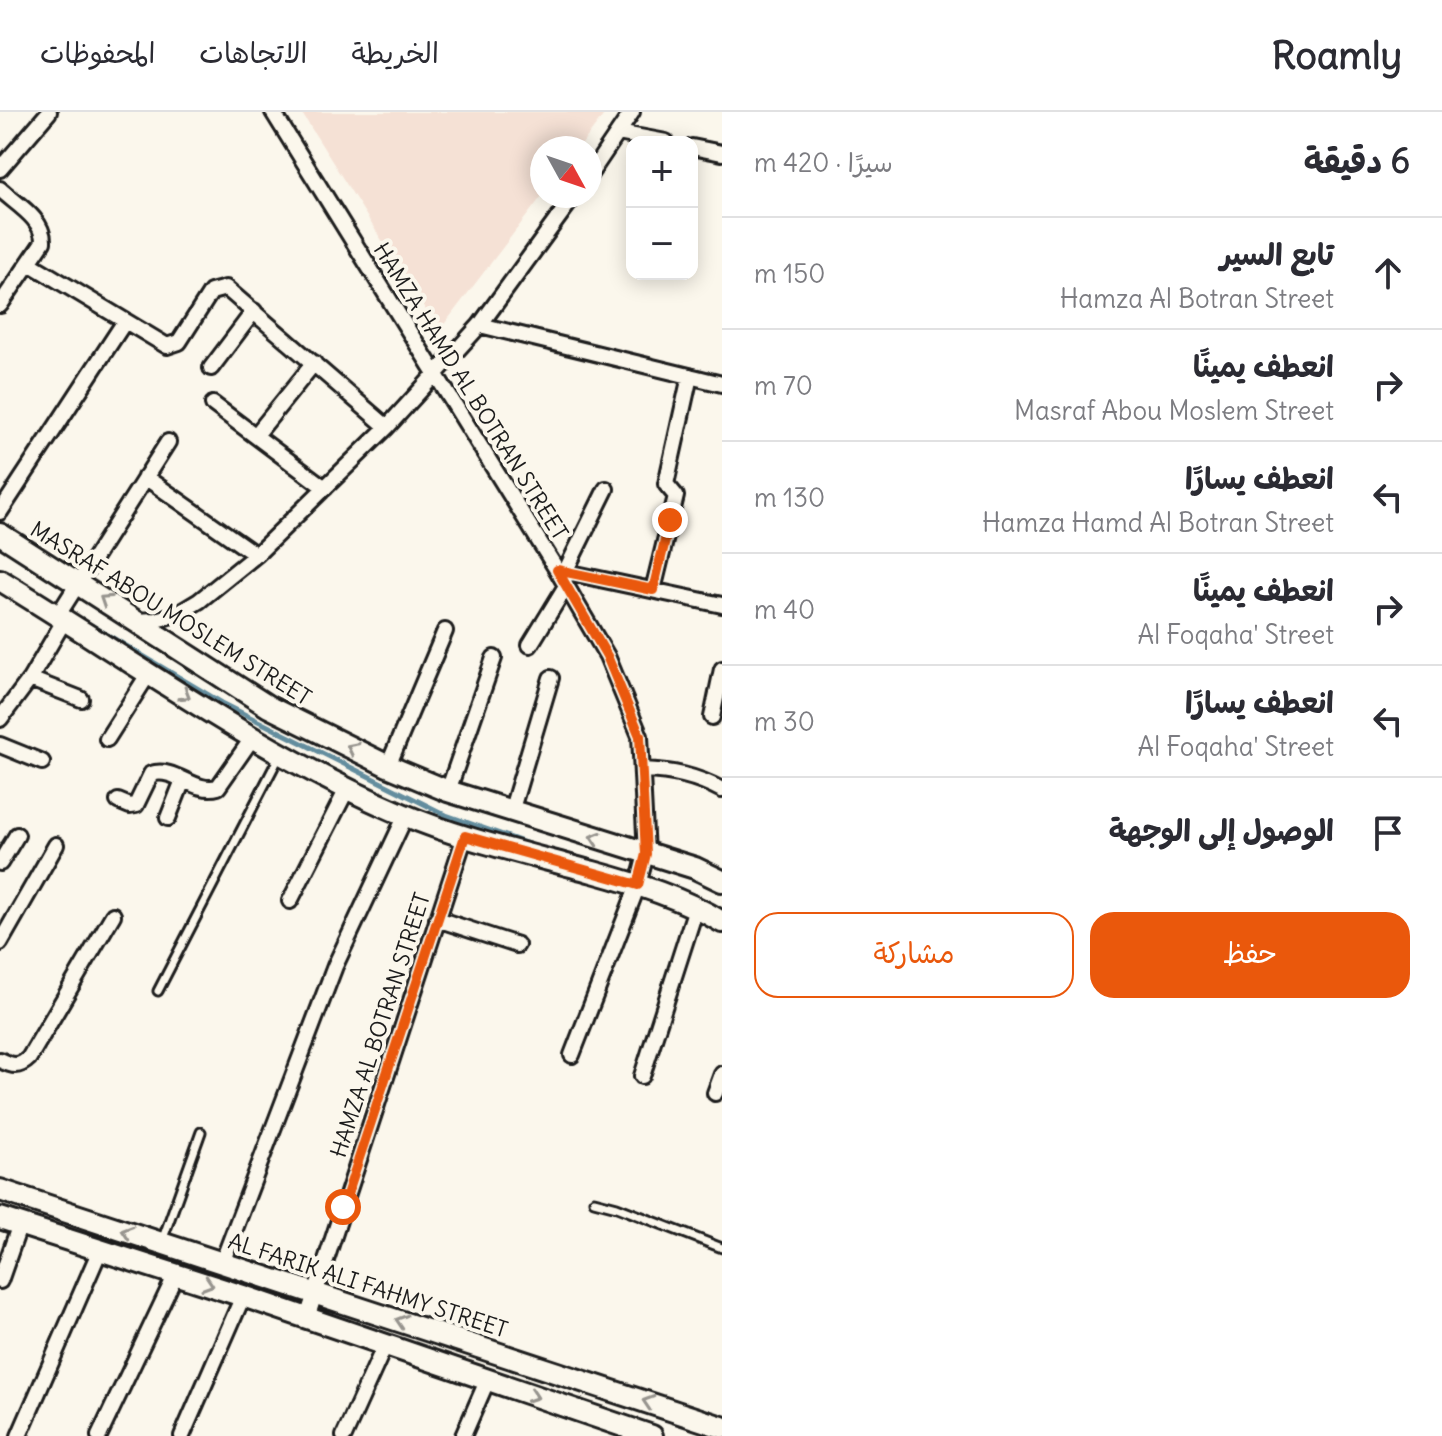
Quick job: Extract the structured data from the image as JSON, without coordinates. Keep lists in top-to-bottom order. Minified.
{"streets":{"street":["HAMZA HAMD AL BOTRAN STREET","MASRAF ABOU MOSLEM STREET","HAMZA AL BOTRAN STREET","AL FARIK ALI FAHMY STREET"]},"crossings":[["HAMZA HAMD AL BOTRAN STREET","MASRAF ABOU MOSLEM STREET"],["HAMZA AL BOTRAN STREET","AL FARIK ALI FAHMY STREET"]],"north":"bottom right","page":{"header":"Roamly","nav":["الخريطة","الاتجاهات","المحفوظات"],"heading":["6 دقيقة","سيرًا · 420 m"],"map_buttons":["+","−"],"list":[["تابع السير","Hamza Al Botran Street","150 m"],["انعطف يمينًا","Masraf Abou Moslem Street","70 m"],["انعطف يسارًا","Hamza Hamd Al Botran Street","130 m"],["انعطف يمينًا","Al Foqaha' Street","40 m"],["انعطف يسارًا","Al Foqaha' Street","30 m"],"الوصول إلى الوجهة"],"buttons":["حفظ","مشاركة"]}}
